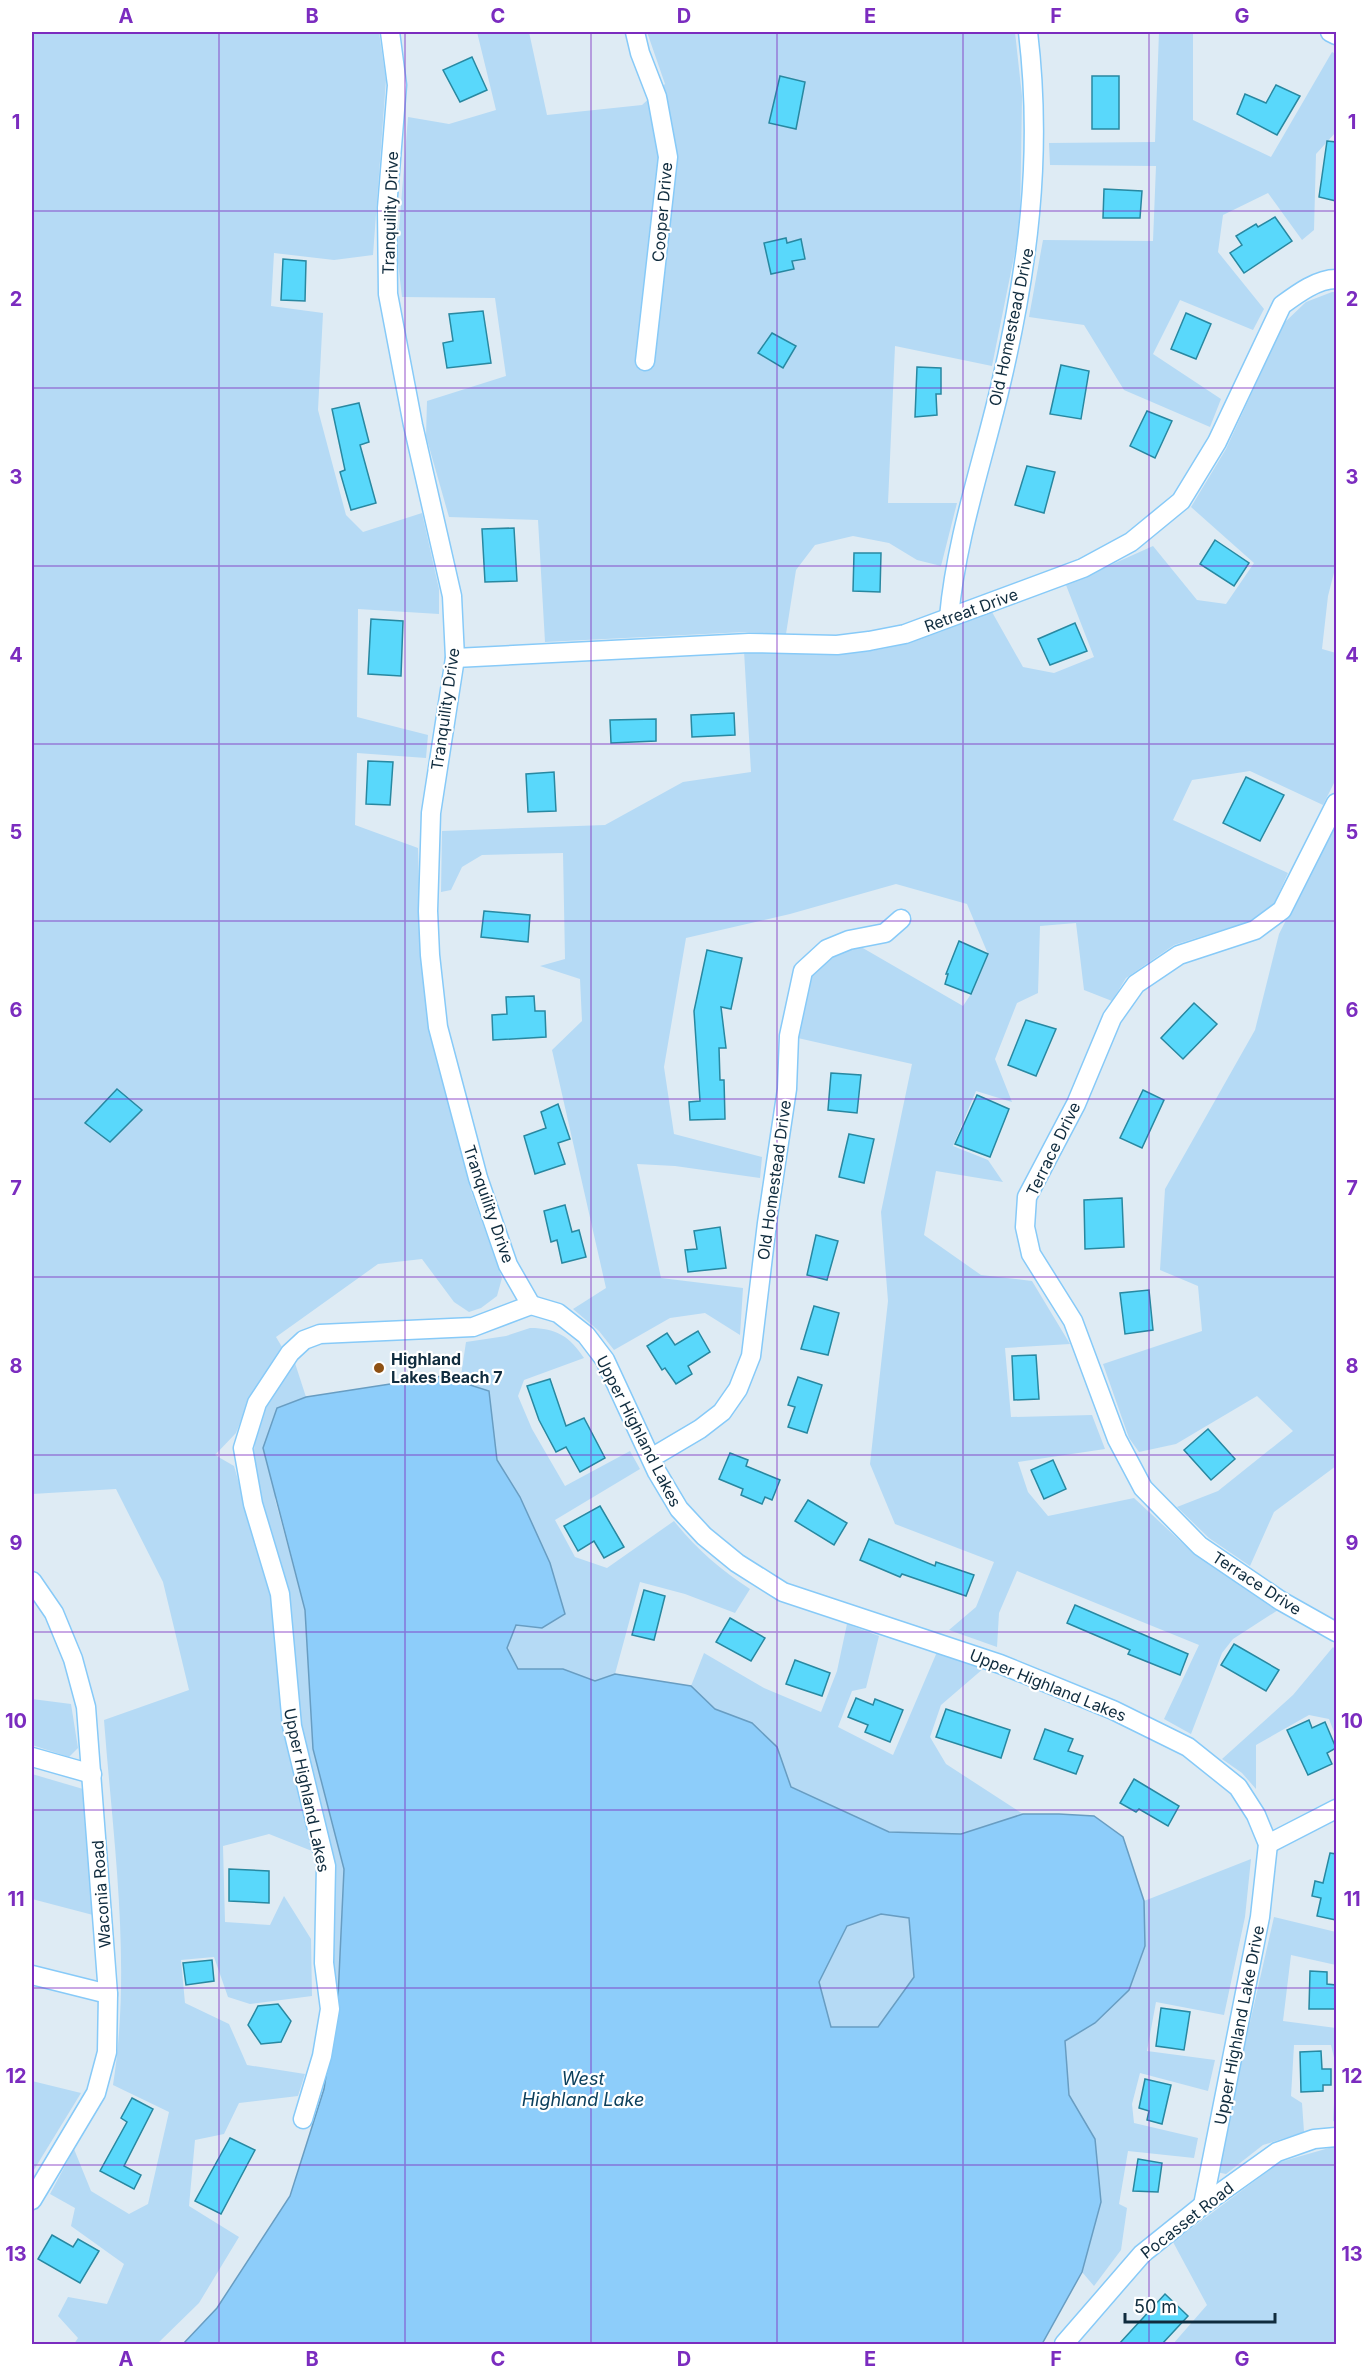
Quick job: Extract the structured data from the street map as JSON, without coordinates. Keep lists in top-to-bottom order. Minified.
{"streets":{"street":["Cooper Drive","Tranquility Drive","Old Homestead Drive","Retreat Drive","Terrace Drive","Upper Highland Lakes","Waconia Road","Upper Highland Lake Drive","Pocasset Road"]},"crossings":[["Tranquility Drive","Retreat Drive"],["Tranquility Drive","Upper Highland Lakes"],["Old Homestead Drive","Retreat Drive"],["Old Homestead Drive","Upper Highland Lakes"],["Upper Highland Lakes","Upper Highland Lake Drive"],["Upper Highland Lake Drive","Pocasset Road"]],"water":["West Highland Lake"],"places":["Highland Lakes Beach 7"],"scale_bar":"50 m","grid":{"columns":["A","B","C","D","E","F","G"],"rows":["1","2","3","4","5","6","7","8","9","10","11","12","13"]}}
